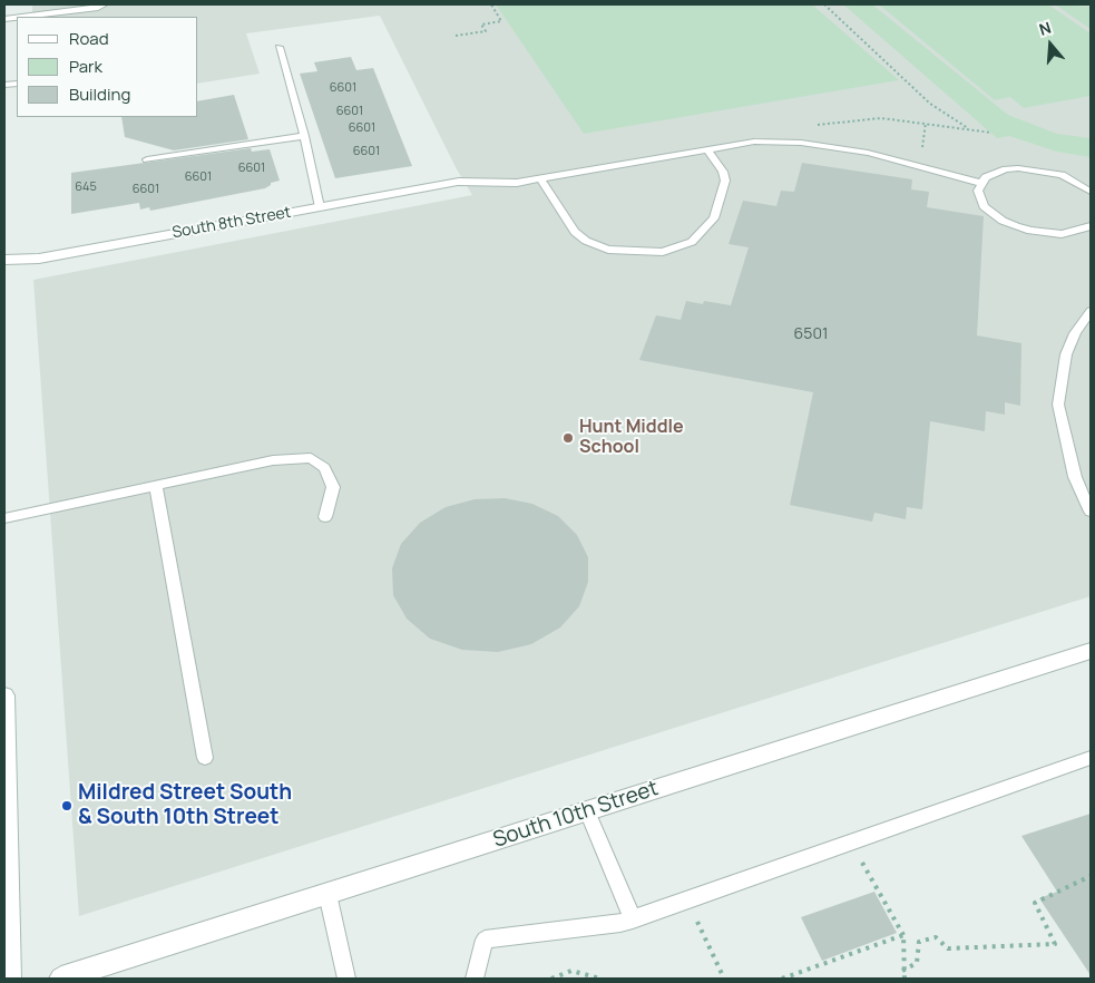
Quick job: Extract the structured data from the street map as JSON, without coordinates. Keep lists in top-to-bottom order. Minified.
{"streets":{"street":["South 8th Street","South 10th Street"]},"places":["Hunt Middle School","Mildred Street South & South 10th Street"],"house_numbers":["6601","6601","6601","6601","6601","6601","645","6601","6501"],"legend":["Road","Park","Building"],"north":"top"}
